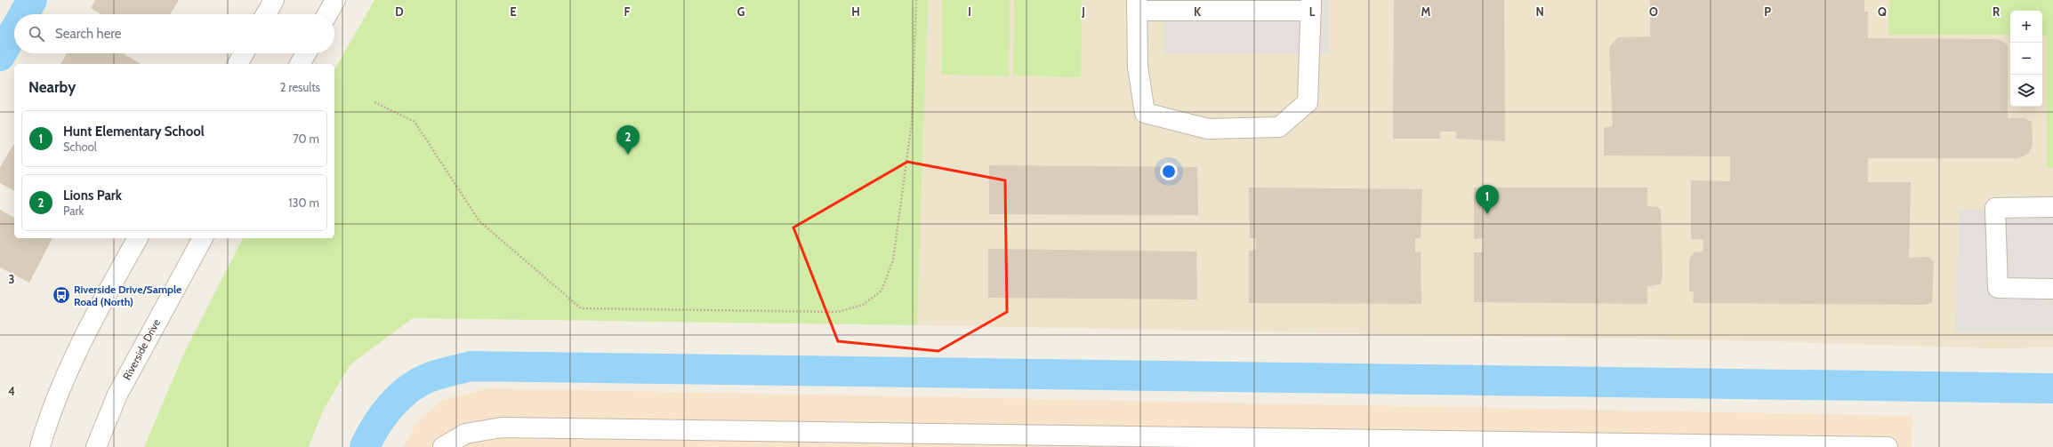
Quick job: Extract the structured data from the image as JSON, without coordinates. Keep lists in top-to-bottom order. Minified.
{"streets":{"street":["Riverside Drive"]},"places":{"bus stop":["Riverside Drive/Sample Road (North)"]},"page":{"map_buttons":["+","−"],"search":"Search here","heading":["Nearby","2 results"],"list":[{"mark":"1","name":"Hunt Elementary School","note":"School","value":"70 m"},{"mark":"2","name":"Lions Park","note":"Park","value":"130 m"}],"pins":["2","1"]},"grid":{"columns":["D","E","F","G","H","I","J","K","L","M","N","O","P","Q","R"],"rows":["3","4"]}}
